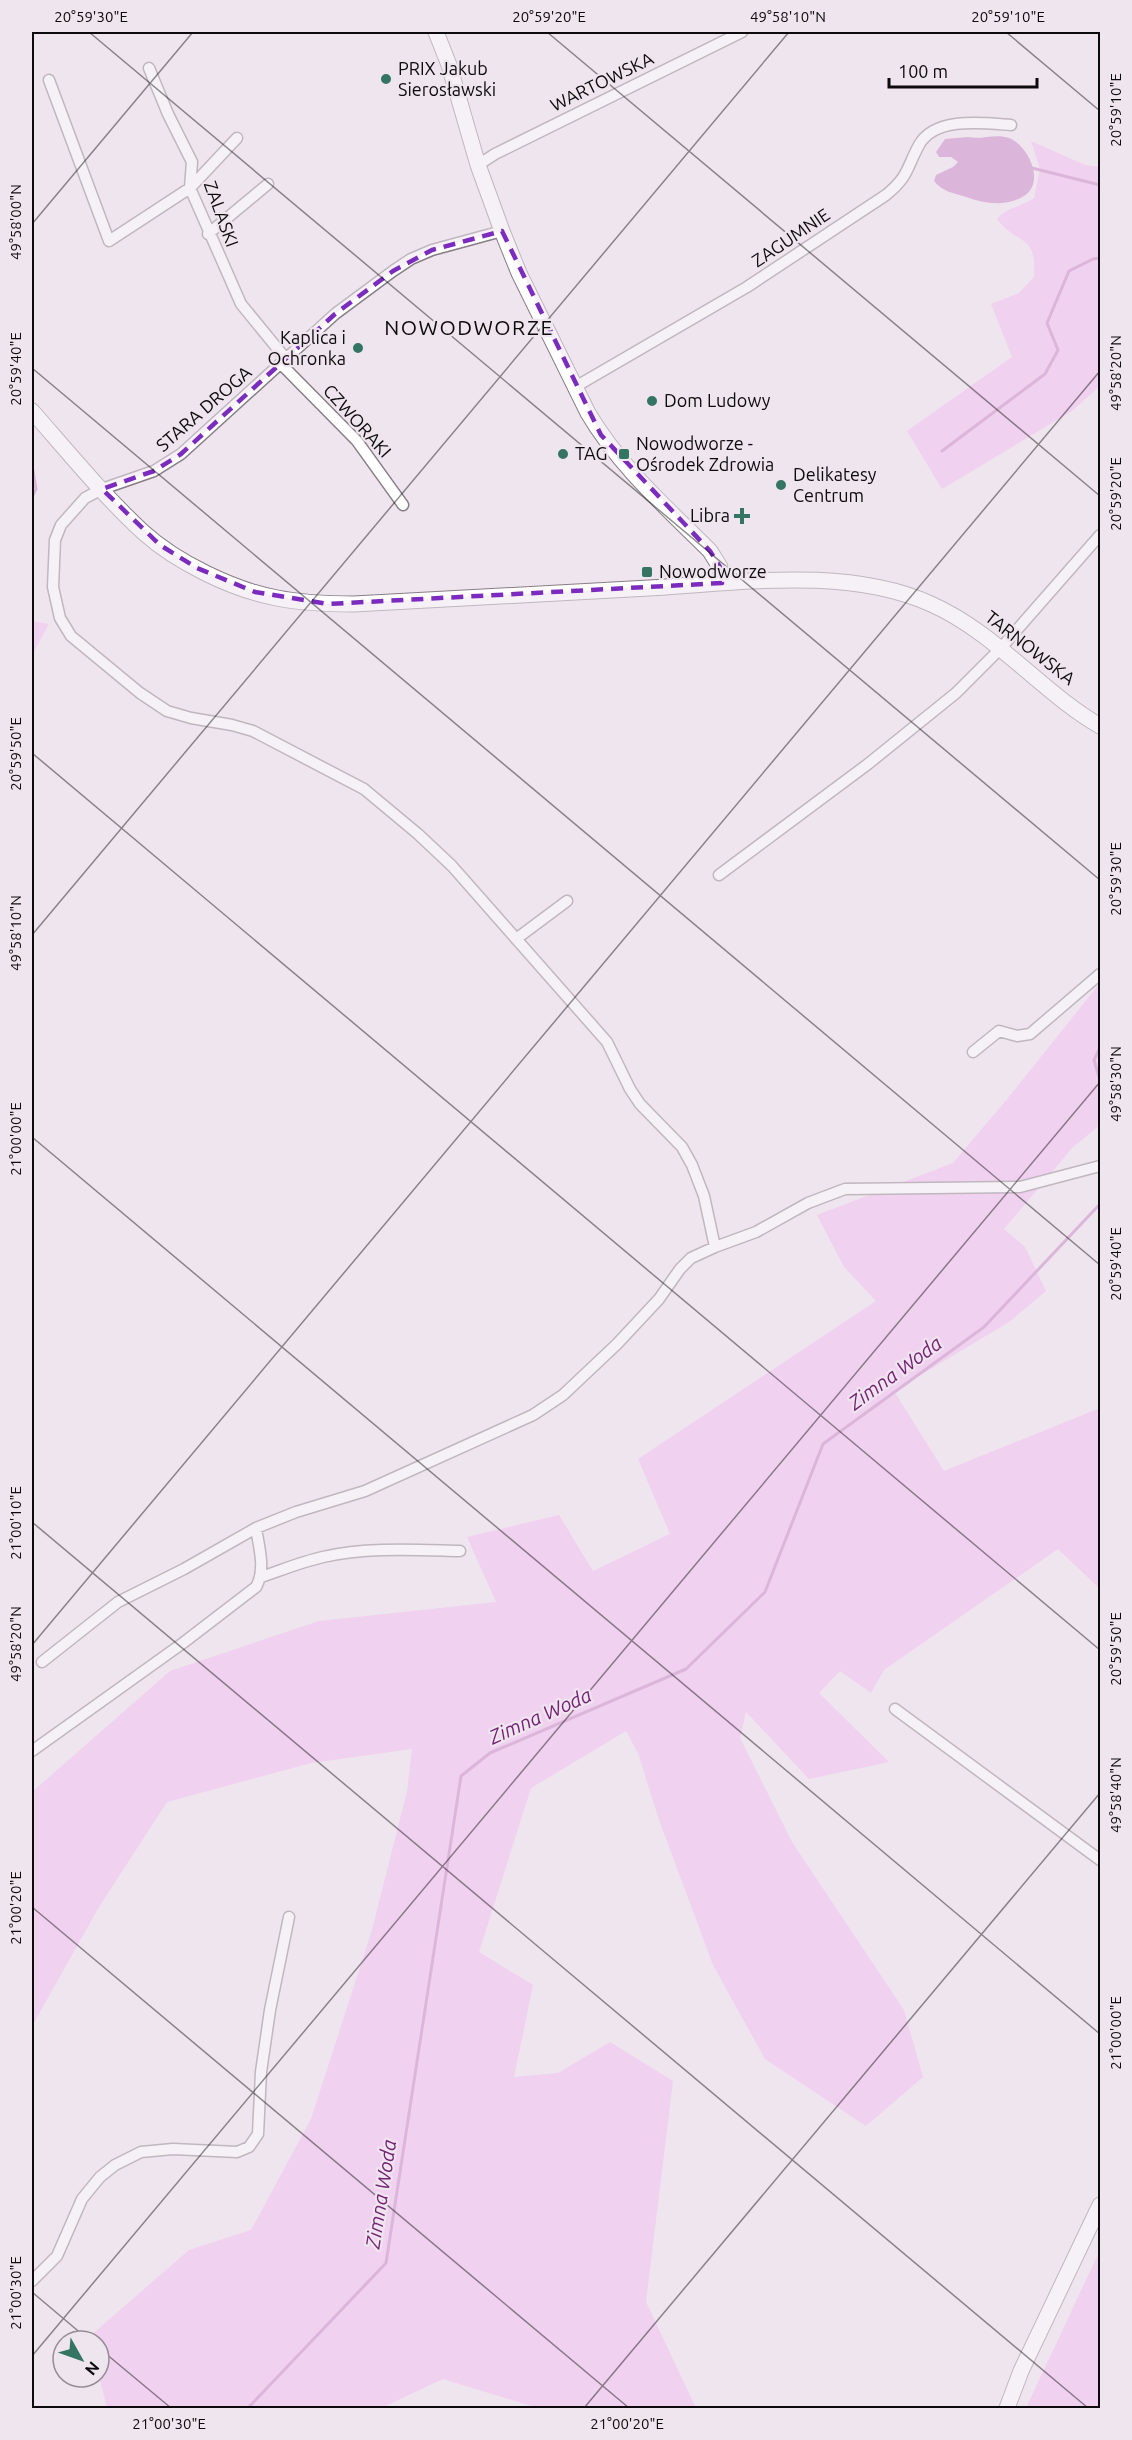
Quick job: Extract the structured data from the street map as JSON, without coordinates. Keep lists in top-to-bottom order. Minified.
{"streets":{"main road":["TARNOWSKA"],"street":["WARTOWSKA","ZALASKI","ZAGUMNIE","STARA DROGA","CZWORAKI"]},"crossings":[["ZALASKI","STARA DROGA"],["ZALASKI","CZWORAKI"],["STARA DROGA","CZWORAKI"],["STARA DROGA","TARNOWSKA"]],"districts":["NOWODWORZE"],"water":["Zimna Woda"],"places":{"other":["PRIX Jakub Sierosławski","Kaplica i Ochronka","Dom Ludowy","TAG","Delikatesy Centrum"],"transit":["Nowodworze - Ośrodek Zdrowia","Nowodworze"],"health":["Libra"]},"scale_bar":"100 m","north":"bottom right","coordinates":["20°59'30\"E","20°59'20\"E","49°58'10\"N","20°59'10\"E","49°58'00\"N","20°59'40\"E","49°58'20\"N","20°59'50\"E","49°58'30\"N","21°00'00\"E","21°00'10\"E","49°58'40\"N","21°00'20\"E","21°00'30\"E"]}
